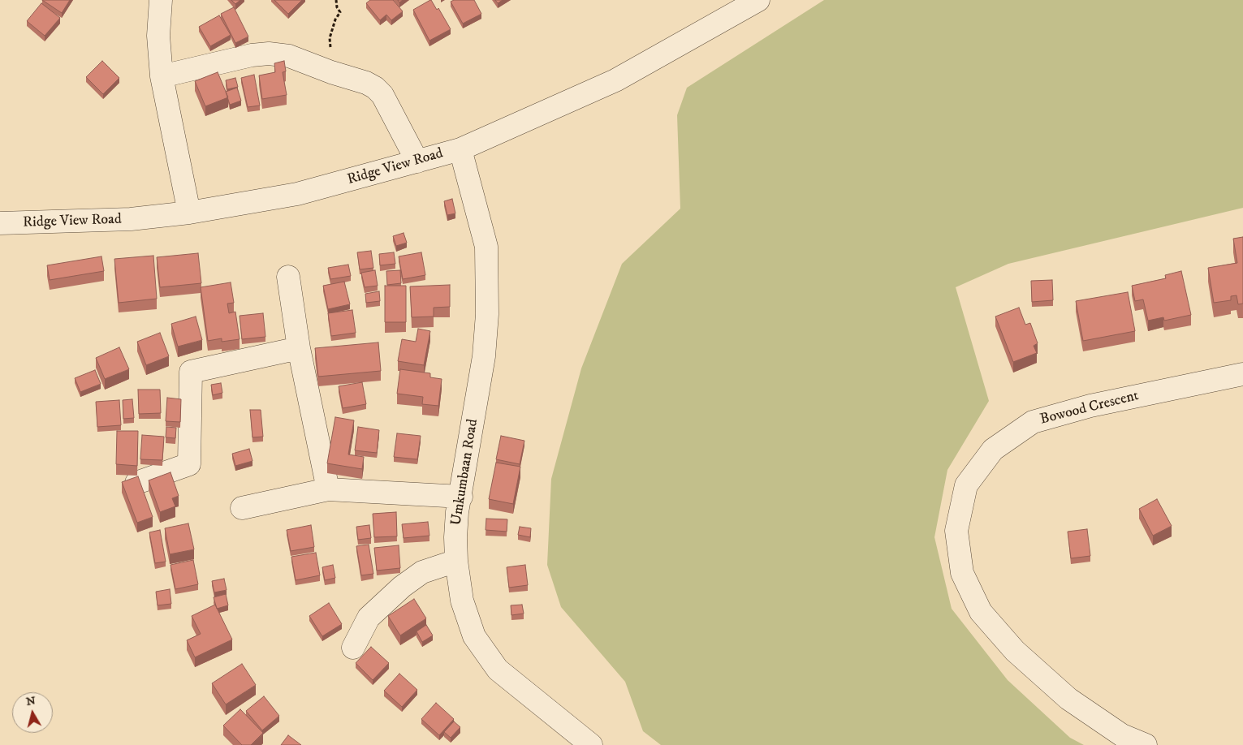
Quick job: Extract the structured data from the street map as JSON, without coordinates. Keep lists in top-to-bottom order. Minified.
{"streets":{"street":["Ridge View Road","Bowood Crescent","Umkumbaan Road"]},"crossings":[["Ridge View Road","Umkumbaan Road"]],"north":"top"}
